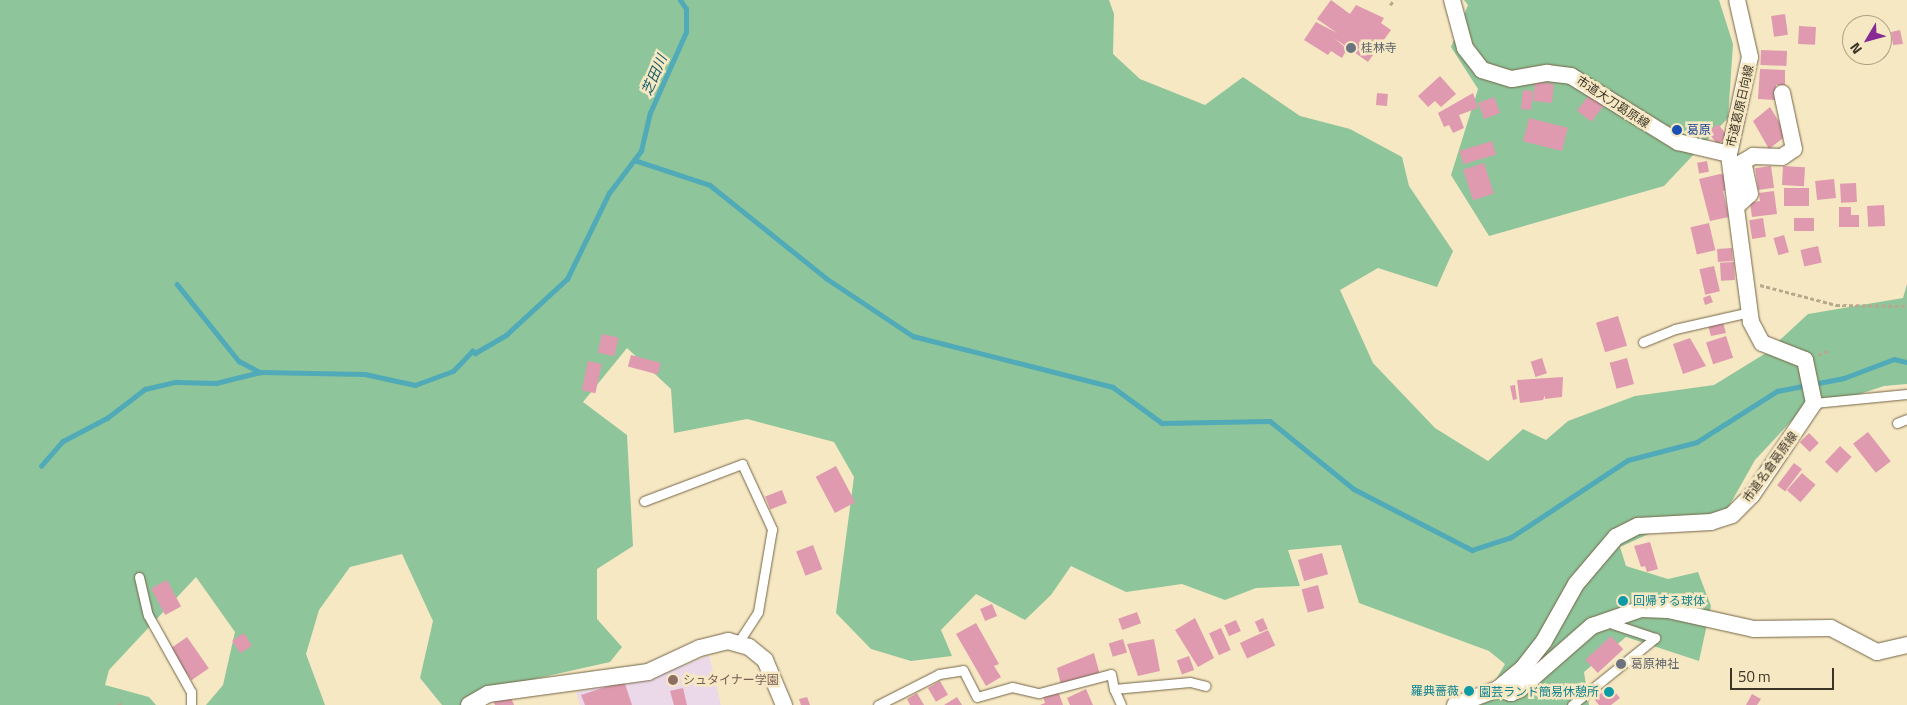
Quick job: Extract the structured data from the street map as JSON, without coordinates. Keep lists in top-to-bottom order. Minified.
{"streets":{"street":["市道大刀葛原線","市道葛原日向線","市道名倉葛原線"]},"crossings":[["市道大刀葛原線","市道葛原日向線"]],"water":["芝田川"],"places":["桂林寺","葛原","回帰する球体","葛原神社","シュタイナー学園","羅典薔薇","園芸ランド簡易休憩所"],"scale_bar":"50 m","north":"bottom left"}
